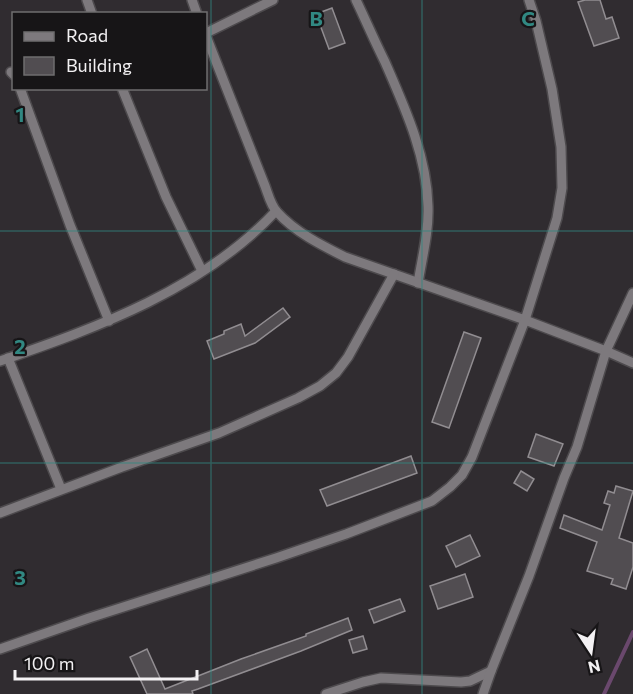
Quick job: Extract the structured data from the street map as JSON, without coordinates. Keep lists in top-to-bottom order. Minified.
{"legend":["Road","Building"],"scale_bar":"100 m","north":"bottom","grid":{"columns":["B","C"],"rows":["1","2","3"]}}
